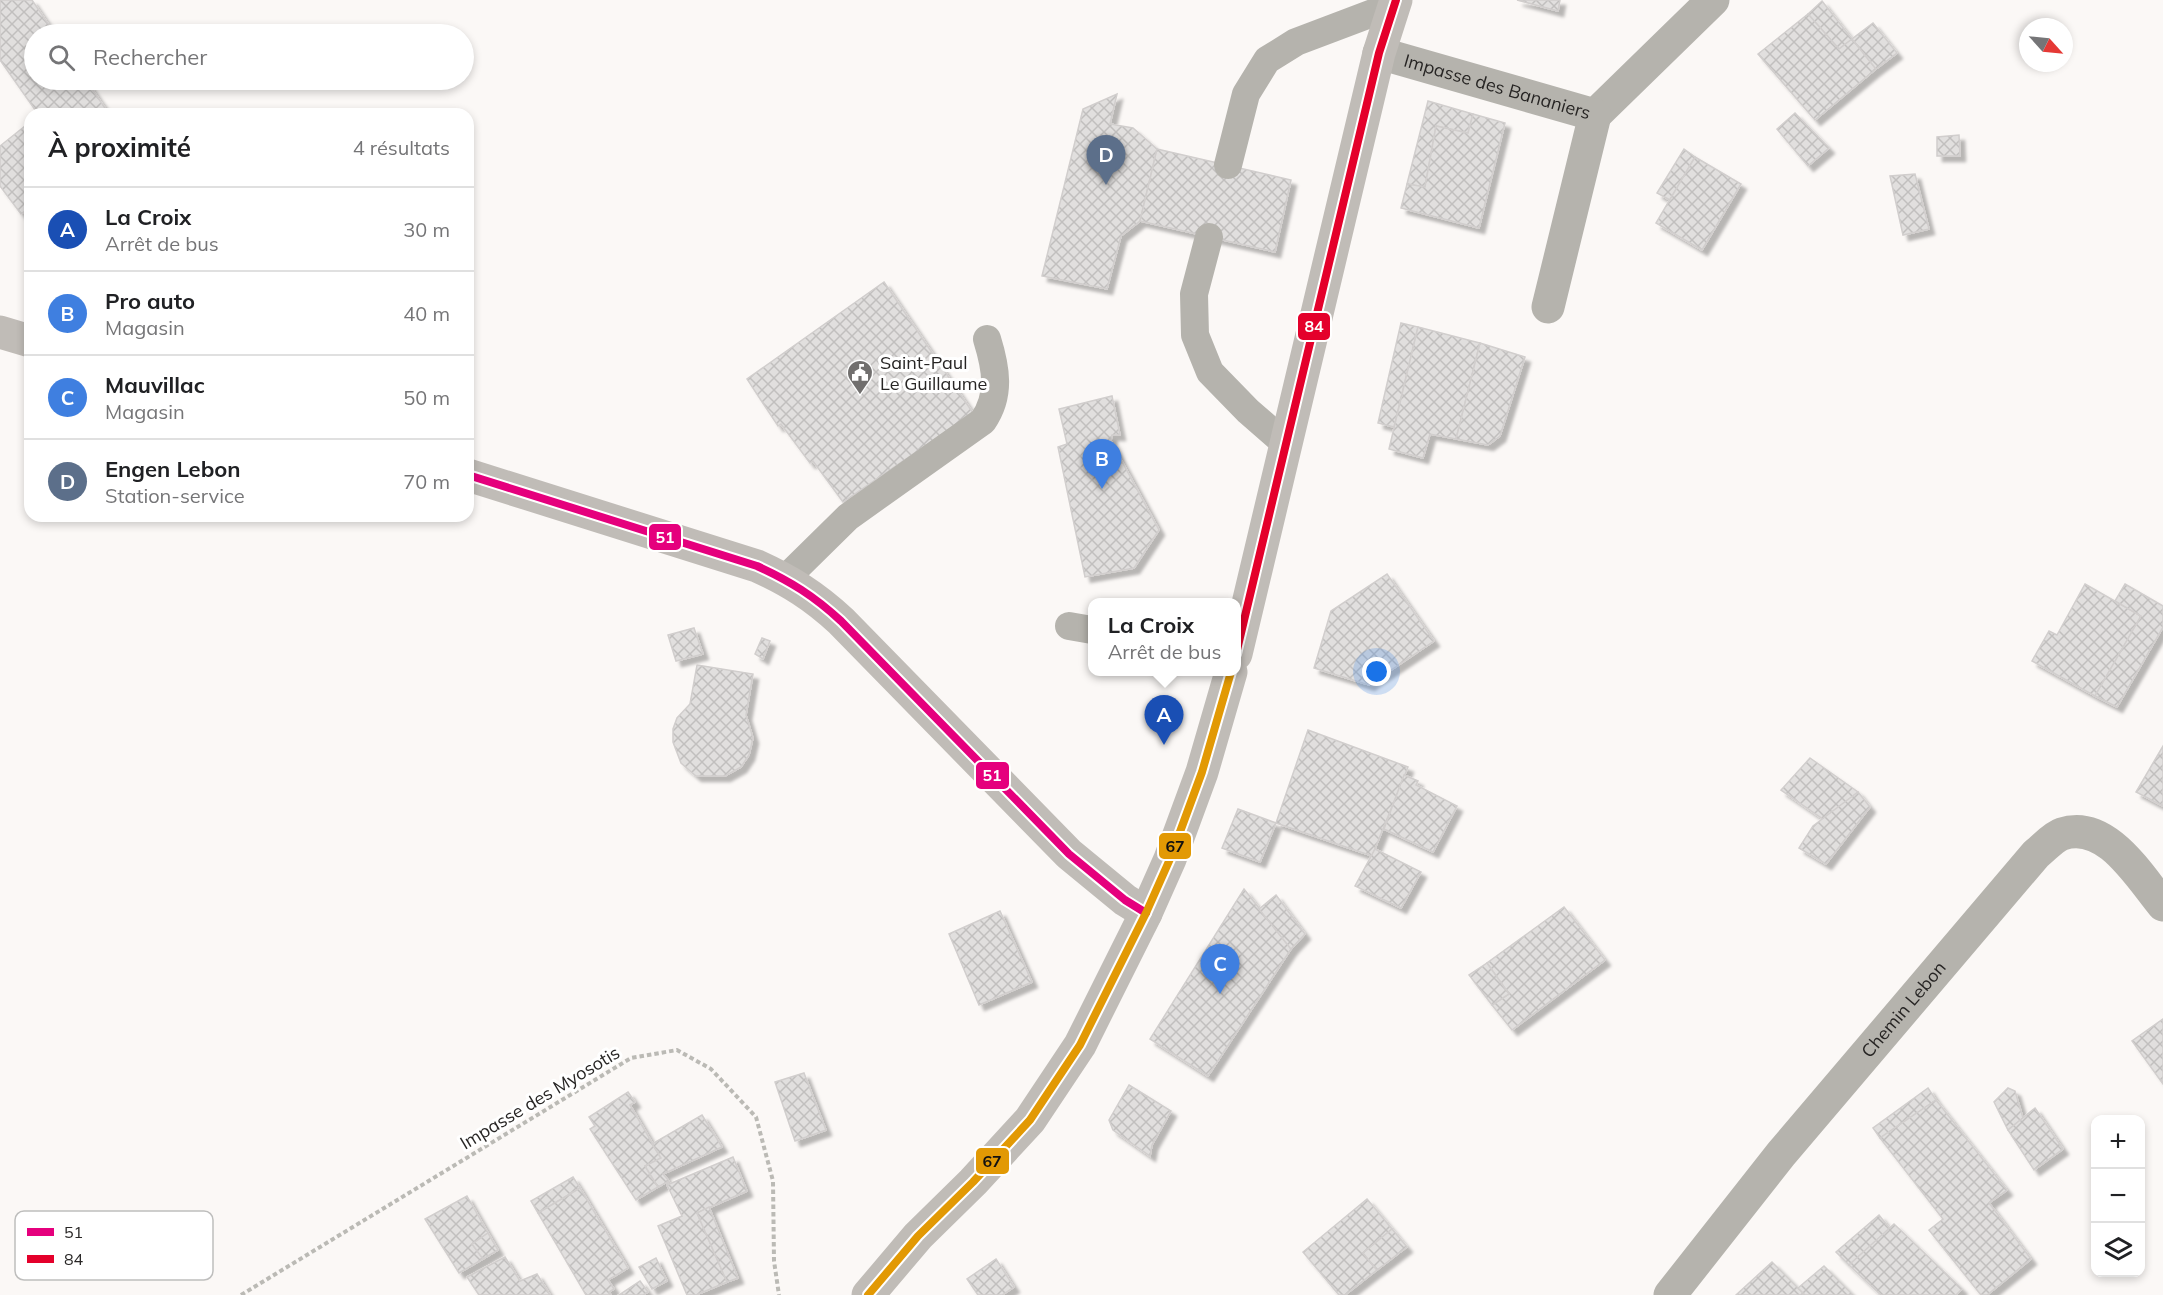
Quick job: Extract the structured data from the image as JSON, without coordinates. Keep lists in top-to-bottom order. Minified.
{"streets":{"street":["Impasse des Bananiers","Chemin Lebon"],"path":["Impasse des Myosotis"]},"places":{"public building":["Saint-Paul Le Guillaume"]},"lines":["transit line 84","transit line 51","transit line 67"],"legend":["51","84"],"north":"bottom right","page":{"search":"Rechercher","heading":["À proximité","4 résultats"],"pins":["D","B","A","C"],"list":[{"mark":"A","name":"La Croix","note":"Arrêt de bus","value":"30 m"},{"mark":"B","name":"Pro auto","note":"Magasin","value":"40 m"},{"mark":"C","name":"Mauvillac","note":"Magasin","value":"50 m"},{"mark":"D","name":"Engen Lebon","note":"Station-service","value":"70 m"}],"popup":["La Croix","Arrêt de bus"],"map_buttons":["+","−"]}}
